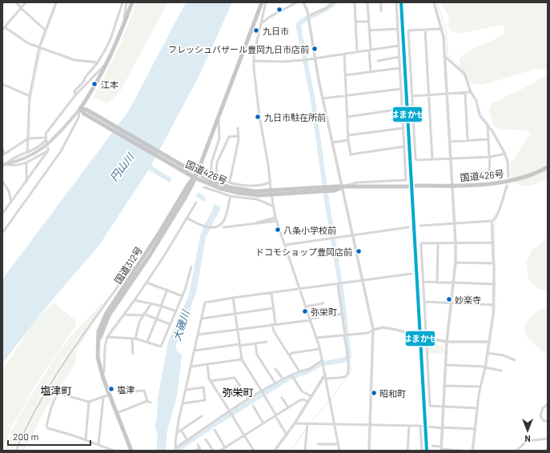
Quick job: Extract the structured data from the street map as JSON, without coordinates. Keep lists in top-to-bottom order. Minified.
{"streets":{"highway":["国道426号","国道312号"]},"crossings":[["国道426号","国道312号"]],"districts":["塩津町","弥栄町"],"water":["円山川","大磯川"],"places":["九日市","フレッシュバザール豊岡九日市店前","江本","九日市駐在所前","八条小学校前","ドコモショップ豊岡店前","妙楽寺","弥栄町","塩津","昭和町"],"lines":["transit line はまかぜ"],"scale_bar":"200 m","north":"bottom"}
